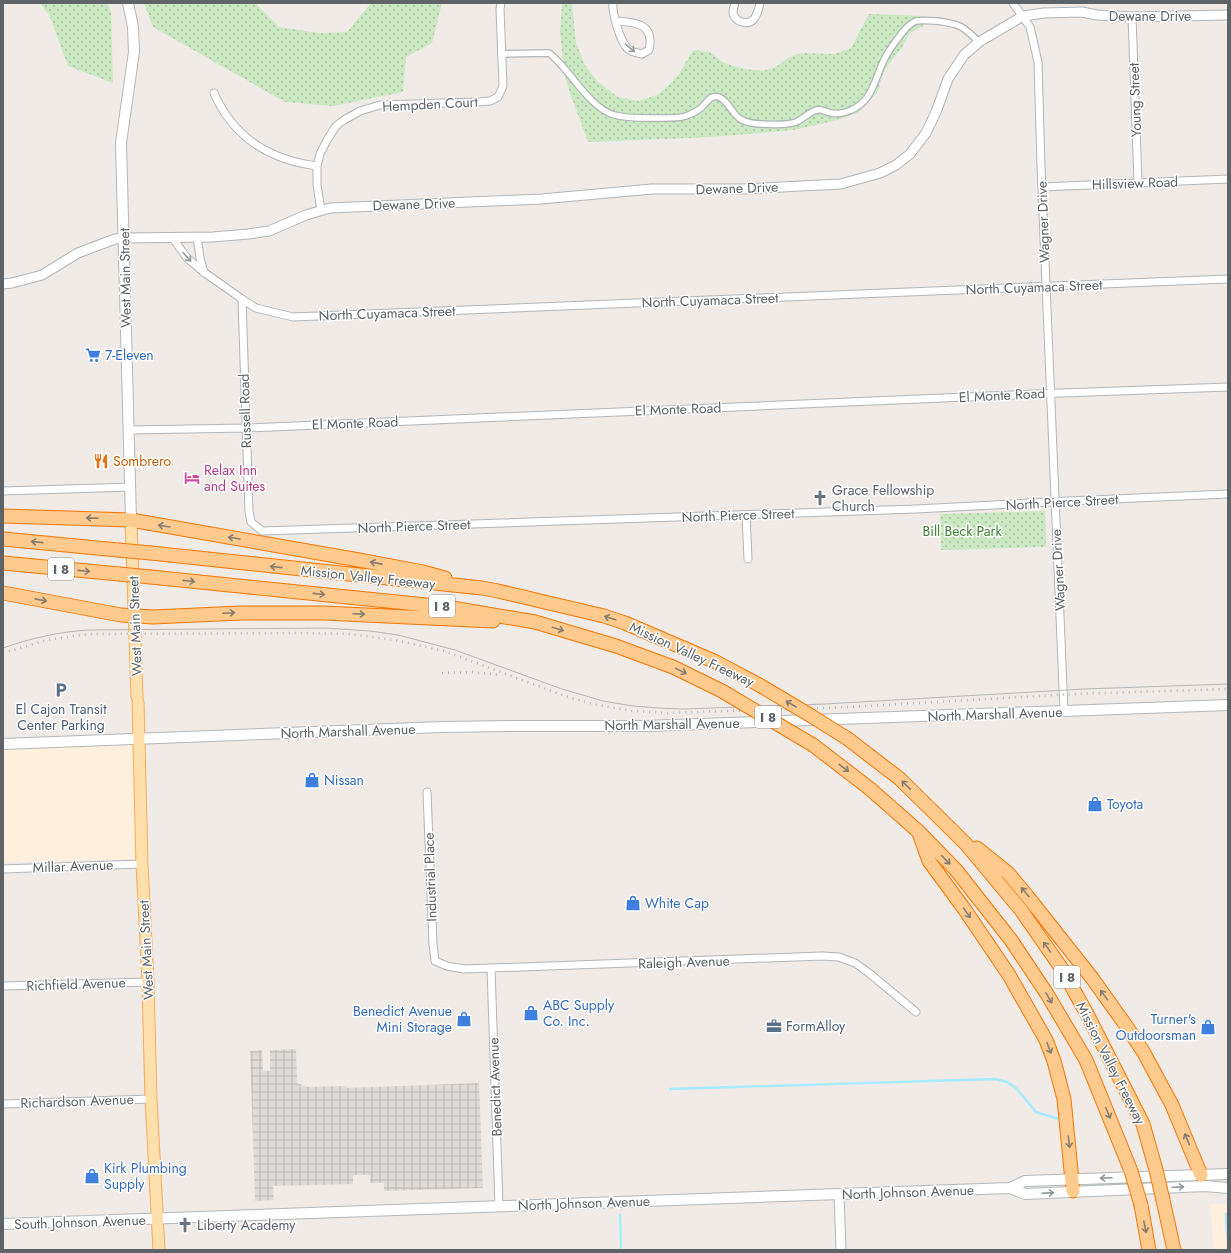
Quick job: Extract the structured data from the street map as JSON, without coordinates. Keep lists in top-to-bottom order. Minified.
{"streets":{"highway":["I 8","Mission Valley Freeway"],"main road":["West Main Street","North Marshall Avenue","North Johnson Avenue","South Johnson Avenue"],"street":["Dewane Drive","Young Street","Hempden Court","Hillsview Road","Wagner Drive","North Cuyamaca Street","El Monte Road","Russell Road","North Pierce Street","Millar Avenue","Industrial Place","Raleigh Avenue","Richfield Avenue","Benedict Avenue","Richardson Avenue"]},"crossings":[["Dewane Drive","Young Street"],["Dewane Drive","Hempden Court"],["Dewane Drive","Wagner Drive"],["Dewane Drive","North Cuyamaca Street"],["Young Street","Hillsview Road"],["Hillsview Road","Wagner Drive"],["Wagner Drive","North Cuyamaca Street"],["Wagner Drive","El Monte Road"],["Wagner Drive","North Pierce Street"],["Wagner Drive","North Marshall Avenue"],["West Main Street","El Monte Road"],["West Main Street","North Marshall Avenue"],["West Main Street","Millar Avenue"],["West Main Street","Richfield Avenue"],["West Main Street","Richardson Avenue"],["West Main Street","North Johnson Avenue"],["West Main Street","South Johnson Avenue"],["North Cuyamaca Street","Russell Road"],["El Monte Road","Russell Road"],["Russell Road","North Pierce Street"],["Industrial Place","Raleigh Avenue"],["Raleigh Avenue","Benedict Avenue"],["Benedict Avenue","North Johnson Avenue"],["North Johnson Avenue","South Johnson Avenue"]],"parks":["Bill Beck Park"],"places":{"supermarket":["7-Eleven"],"restaurant":["Sombrero"],"hotel":["Relax Inn and Suites"],"church":["Grace Fellowship Church","Liberty Academy"],"parking":["El Cajon Transit Center Parking"],"shop":["Nissan","Toyota","White Cap","ABC Supply Co. Inc.","Benedict Avenue Mini Storage","Turner's Outdoorsman","Kirk Plumbing Supply"],"office":["FormAlloy"]}}
